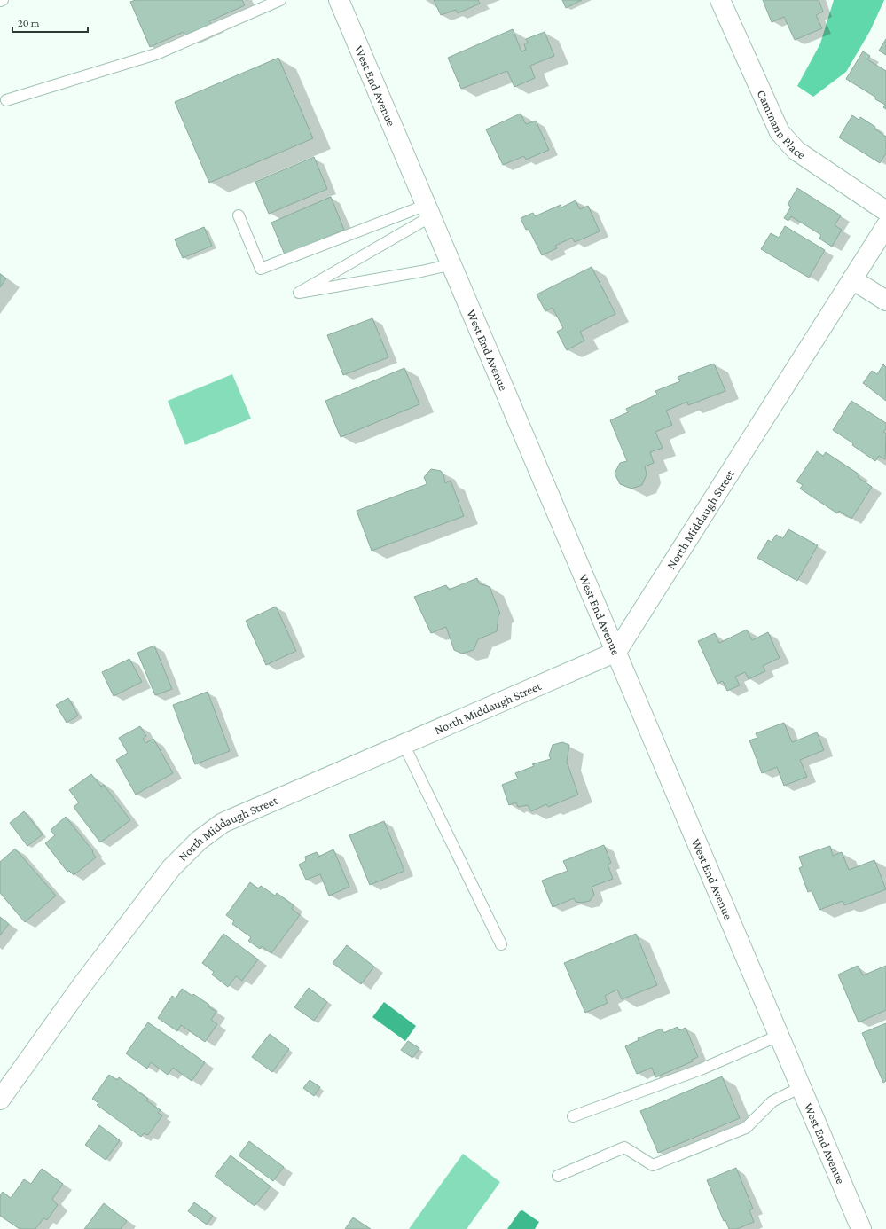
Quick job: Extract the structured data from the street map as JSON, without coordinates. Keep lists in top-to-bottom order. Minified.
{"streets":{"street":["West End Avenue","Cammann Place","North Middaugh Street"]},"crossings":[["West End Avenue","North Middaugh Street"]],"scale_bar":"20 m"}
